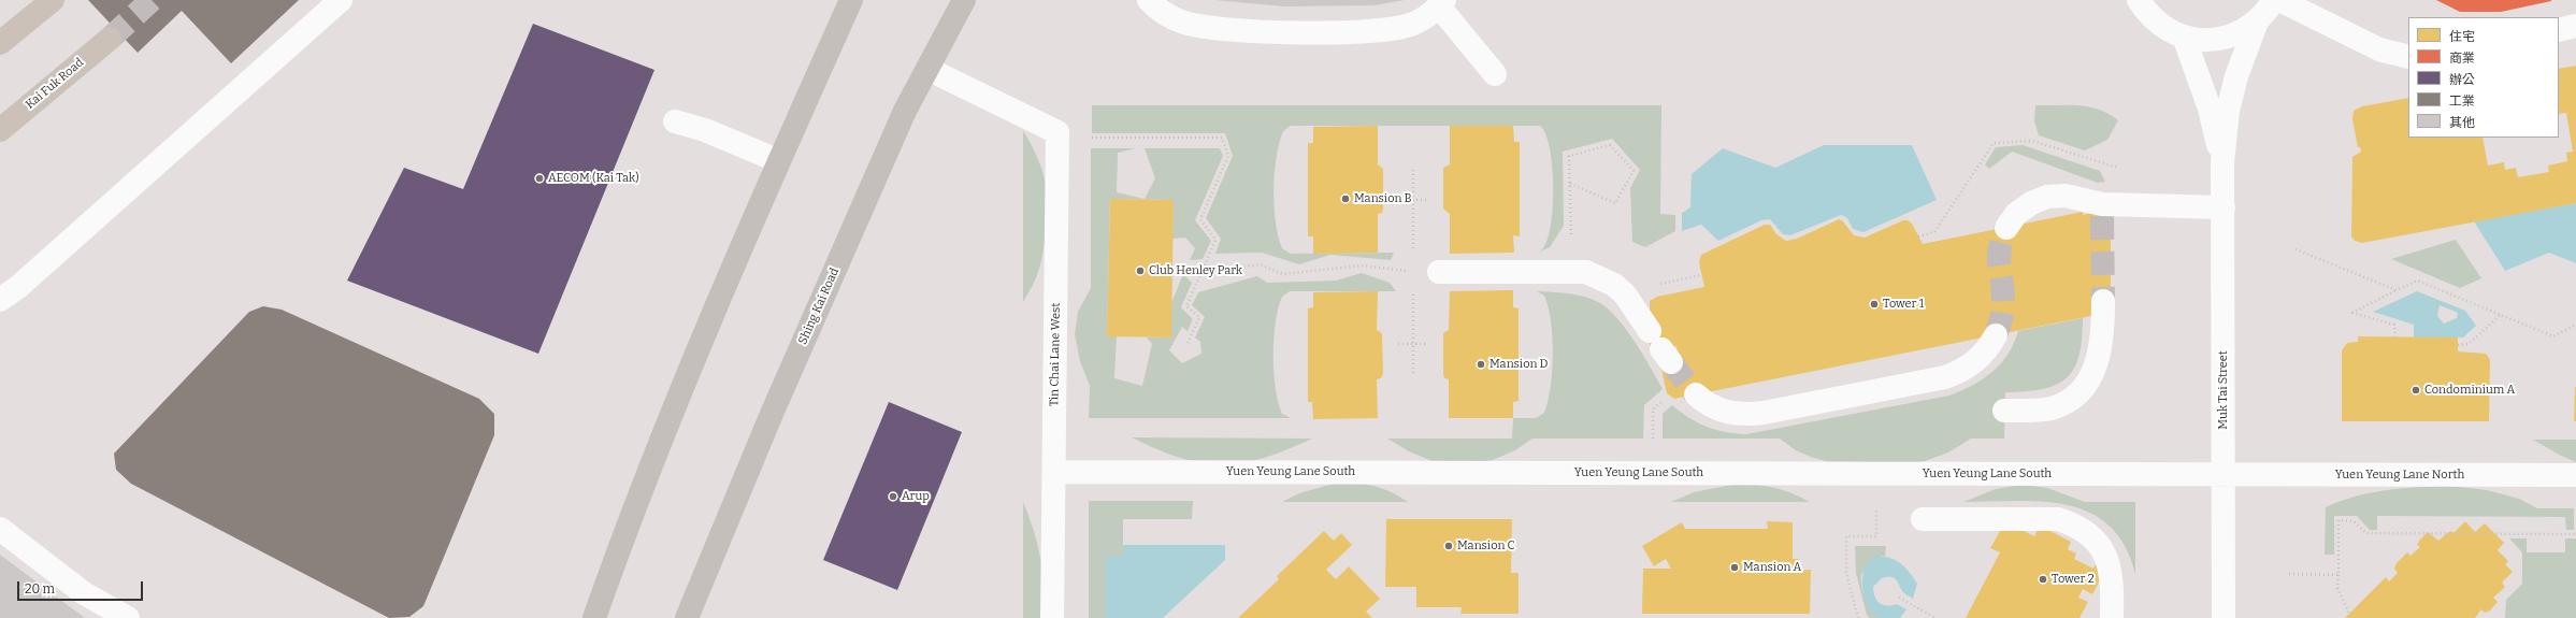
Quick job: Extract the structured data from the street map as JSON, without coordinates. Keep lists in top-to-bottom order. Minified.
{"streets":{"highway":["Kai Fuk Road"],"main road":["Shing Kai Road"],"street":["Tin Chai Lane West","Muk Tai Street","Yuen Yeung Lane South","Yuen Yeung Lane North"]},"crossings":[["Tin Chai Lane West","Yuen Yeung Lane South"],["Muk Tai Street","Yuen Yeung Lane South"],["Muk Tai Street","Yuen Yeung Lane North"],["Yuen Yeung Lane South","Yuen Yeung Lane North"]],"places":["AECOM (Kai Tak)","Mansion B","Club Henley Park","Tower 1","Mansion D","Condominium A","Arup","Mansion C","Mansion A","Tower 2"],"legend":["住宅","商業","辦公","工業","其他"],"scale_bar":"20 m"}
